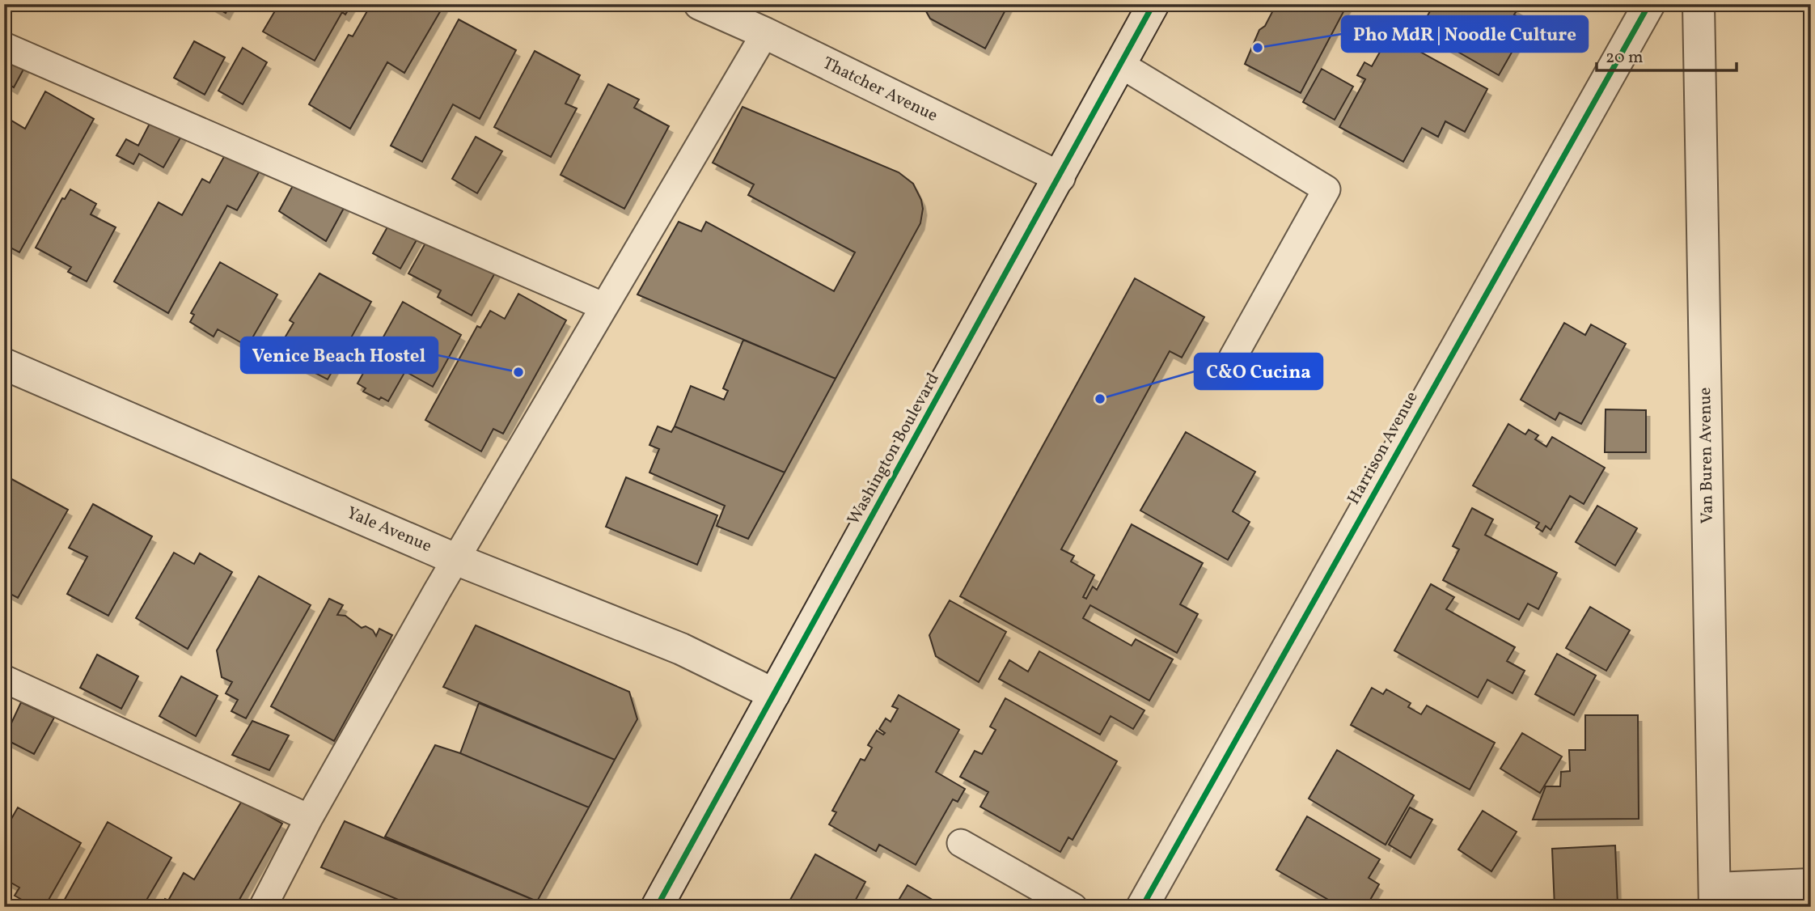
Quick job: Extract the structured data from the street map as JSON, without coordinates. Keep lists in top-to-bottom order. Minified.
{"streets":{"street":["Thatcher Avenue","Harrison Avenue","Washington Boulevard","Van Buren Avenue","Yale Avenue"]},"crossings":[["Thatcher Avenue","Washington Boulevard"],["Washington Boulevard","Yale Avenue"]],"places":["Pho MdR | Noodle Culture","Venice Beach Hostel","C&O Cucina"],"scale_bar":"20 m"}
